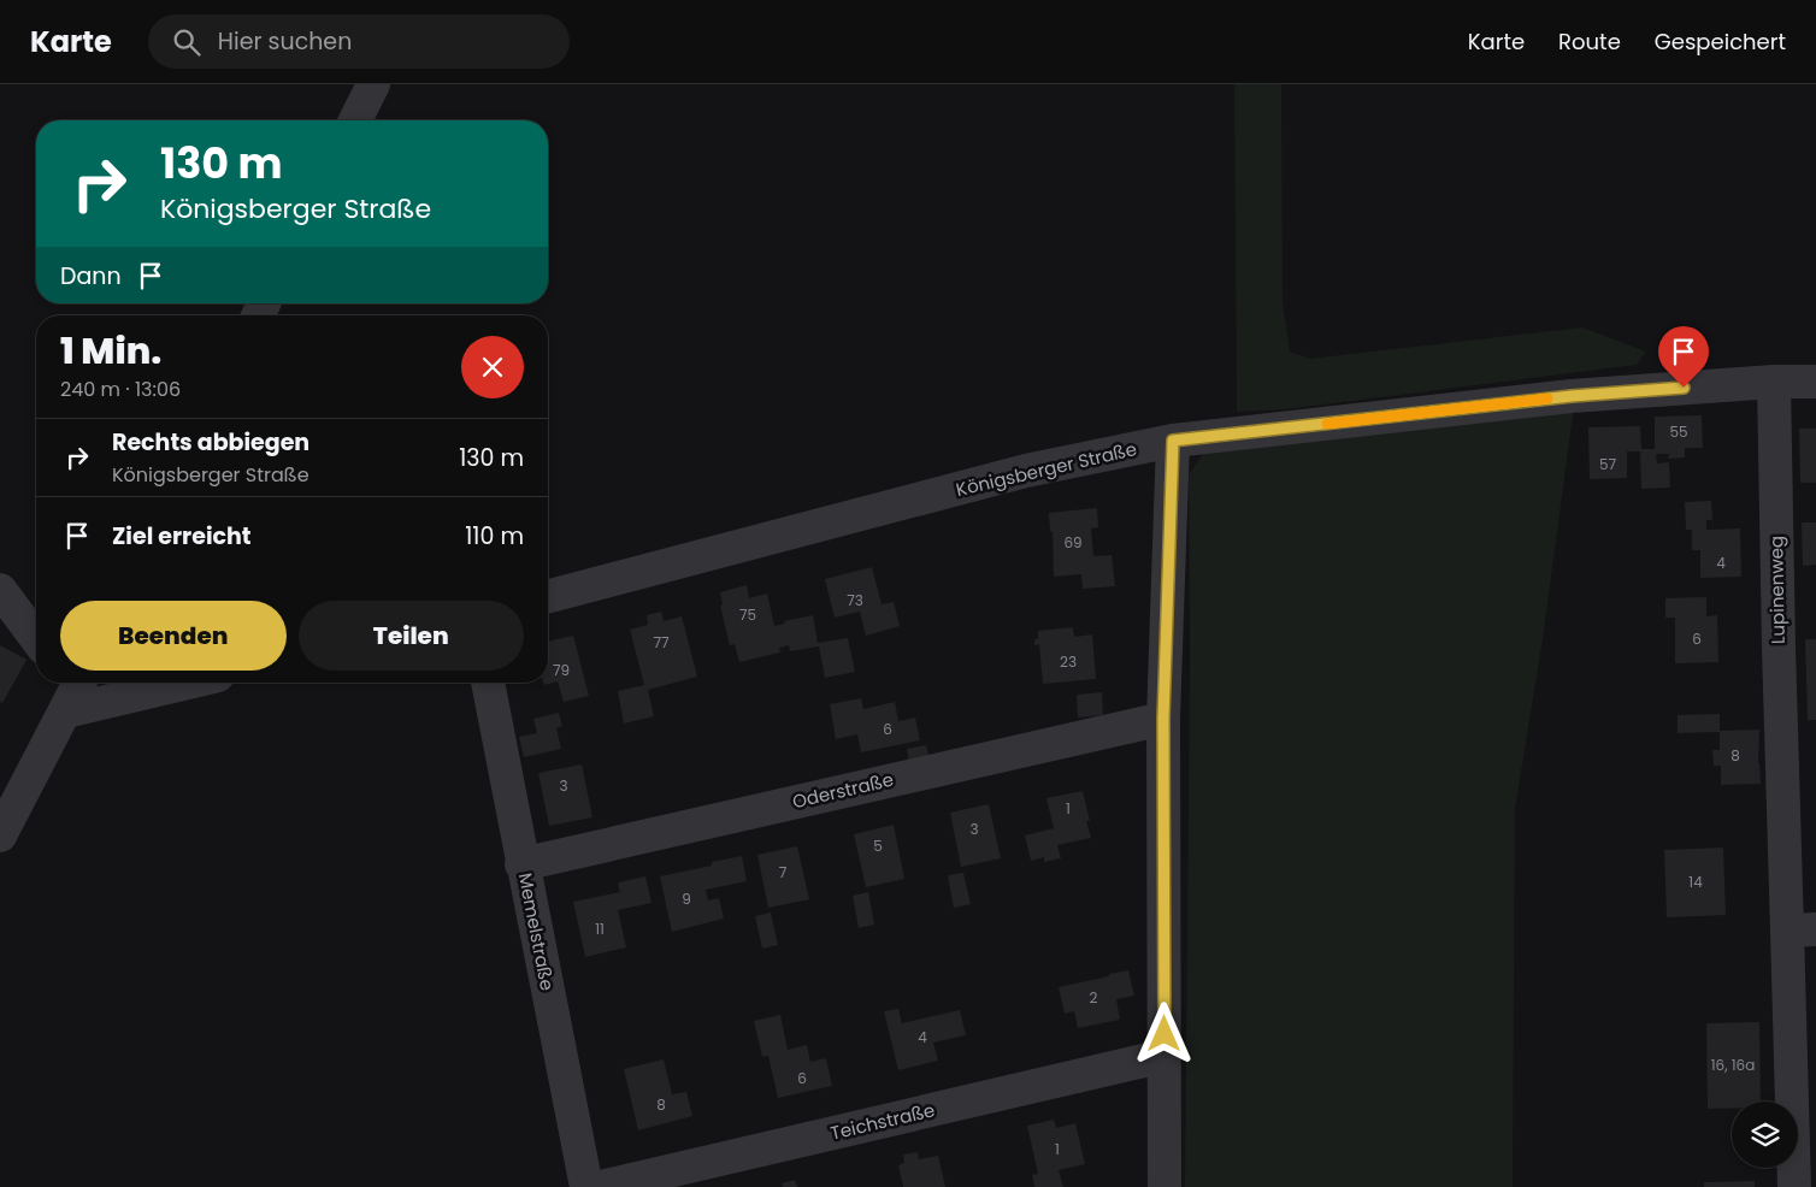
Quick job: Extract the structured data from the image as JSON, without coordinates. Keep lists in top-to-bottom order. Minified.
{"streets":{"street":["Königsberger Straße","Lupinenweg","Oderstraße","Memelstraße","Teichstraße"]},"crossings":[["Königsberger Straße","Lupinenweg"],["Oderstraße","Memelstraße"]],"house_numbers":["55","57","69","4","73","75","6","77","23","79","6","8","3","1","3","5","7","14","9","11","2","4","16, 16a","6","8","1"],"page":{"header":"Karte","search":"Hier suchen","nav":["Karte","Route","Gespeichert"],"turn":["130 m","Königsberger Straße"],"then":"Dann","heading":["1 Min.","240 m · 13:06"],"list":[{"name":"Rechts abbiegen","note":"Königsberger Straße","value":"130 m"},{"name":"Ziel erreicht","value":"110 m"}],"buttons":["Beenden","Teilen"]}}
